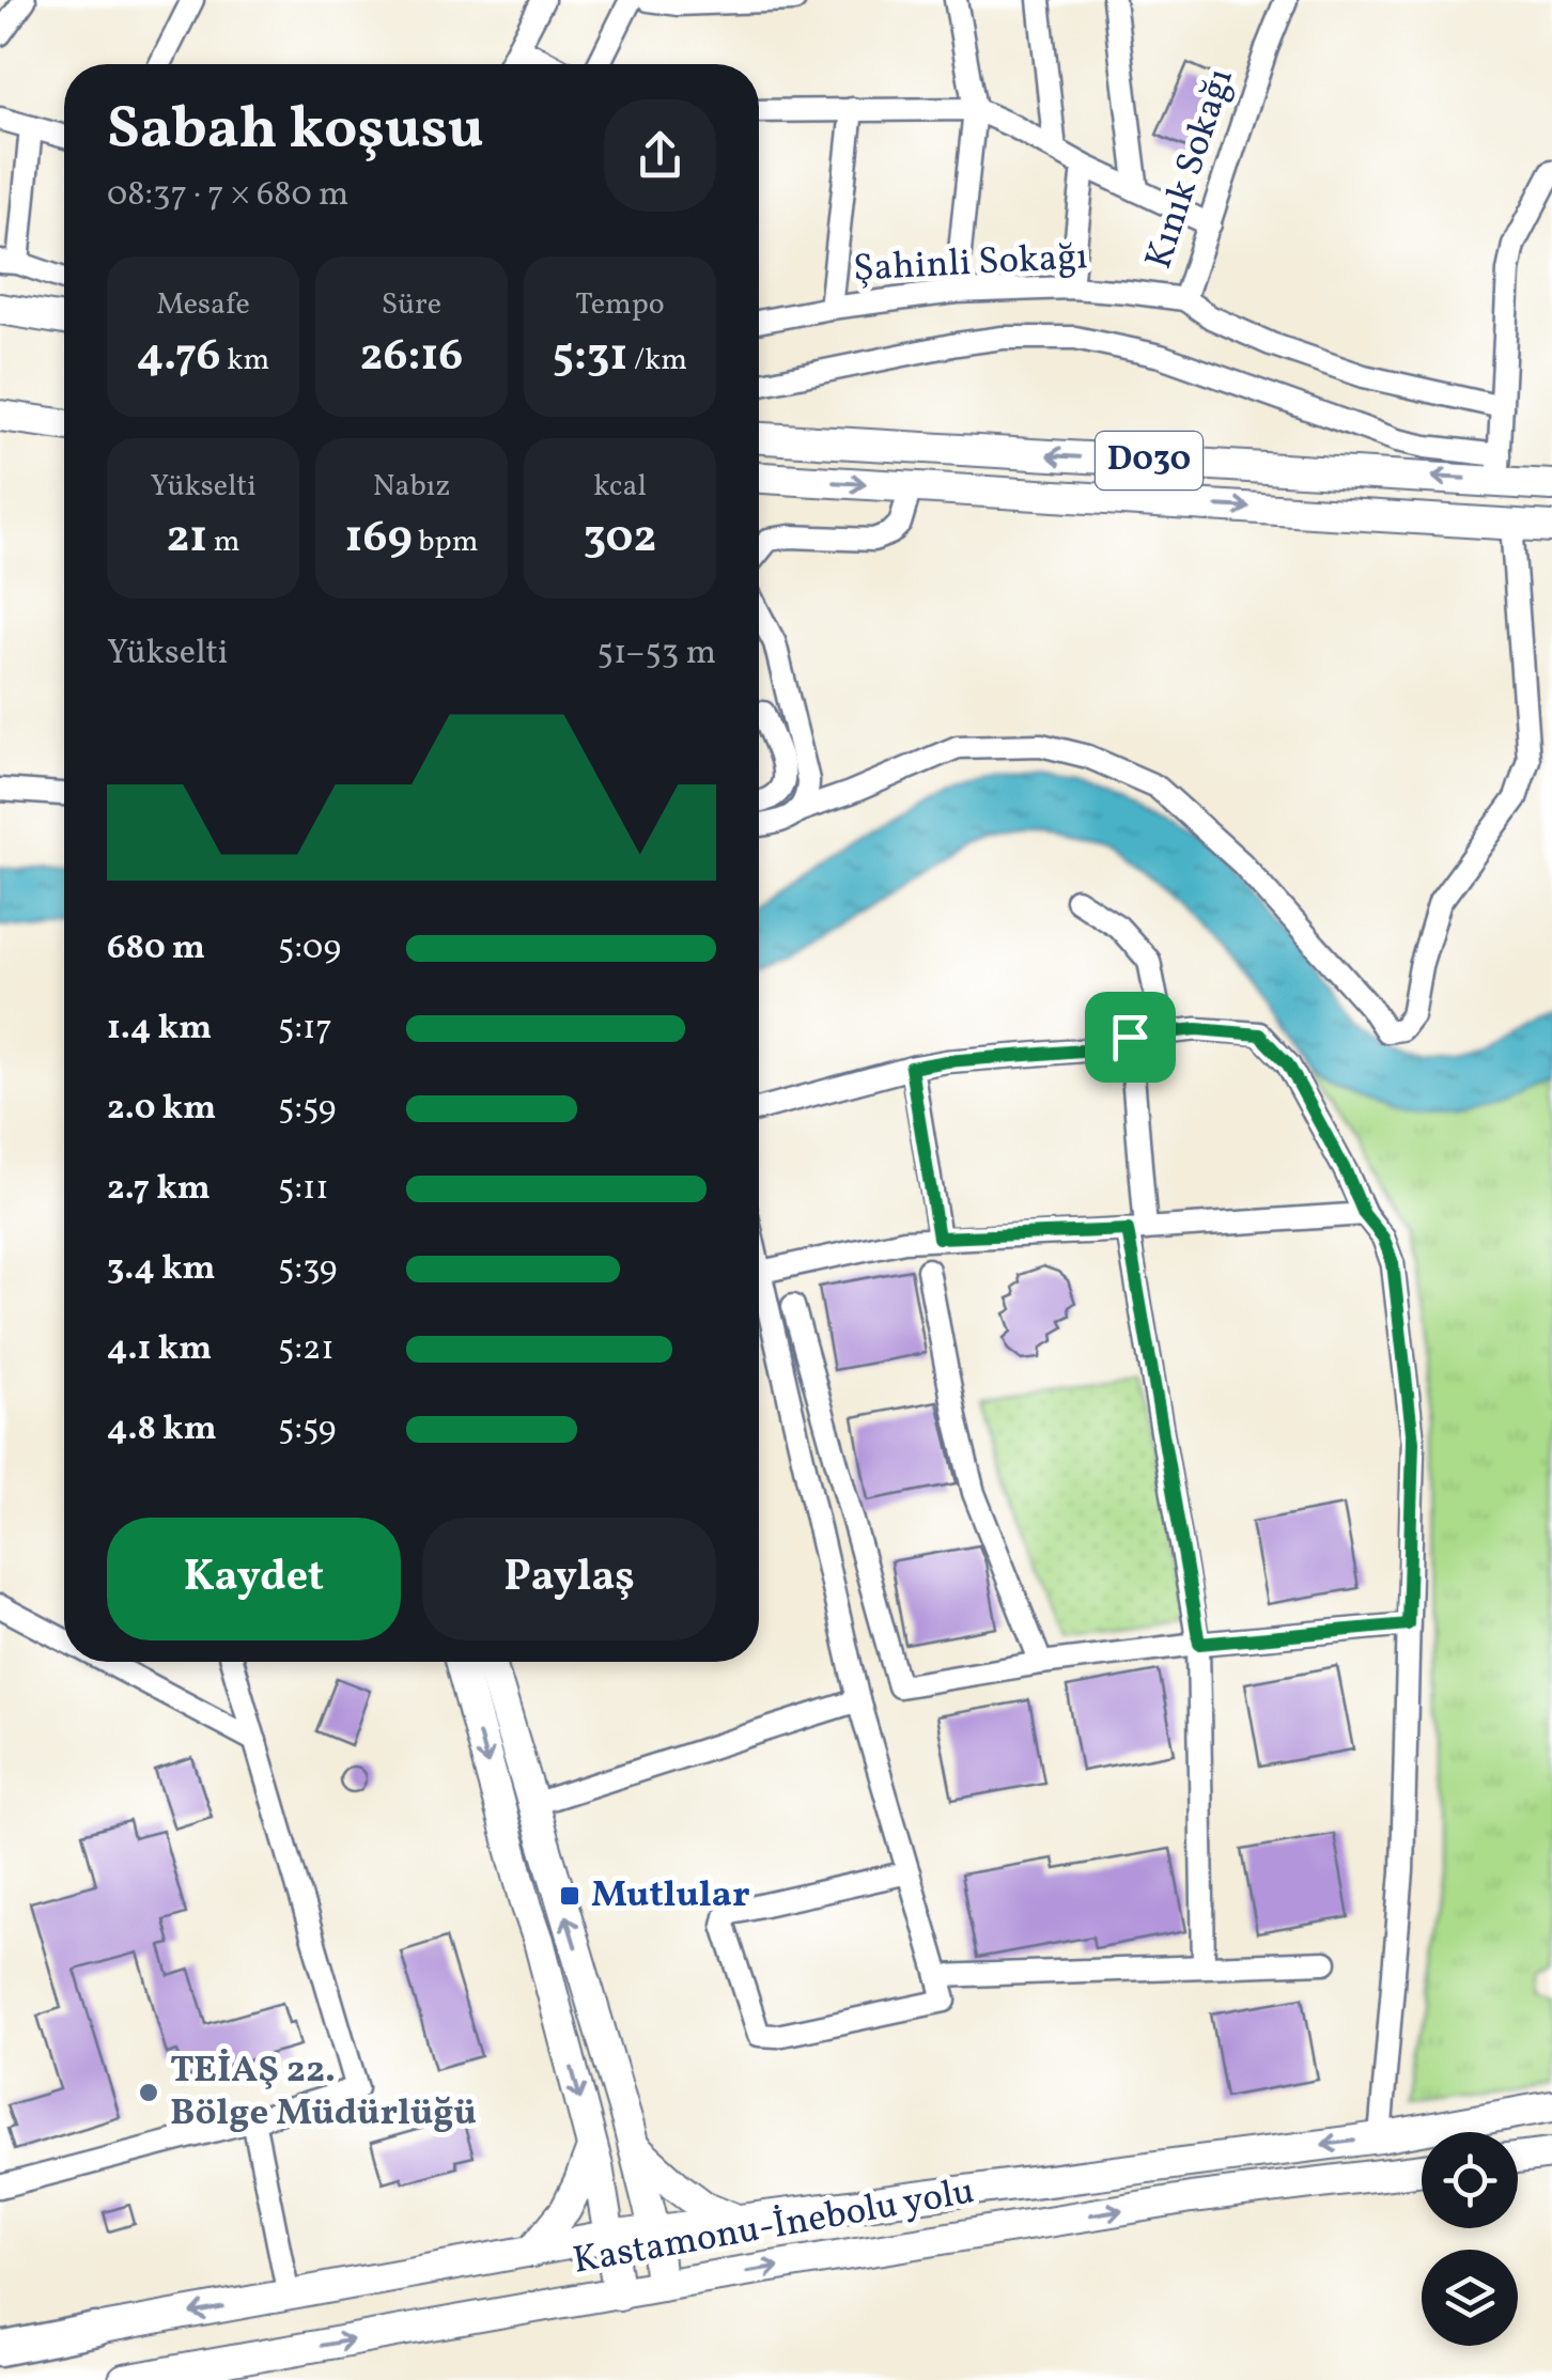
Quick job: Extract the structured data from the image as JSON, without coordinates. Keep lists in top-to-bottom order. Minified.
{"streets":{"main road":["D030","Kastamonu-İnebolu yolu"],"street":["Kınık Sokağı","Şahinli Sokağı"]},"crossings":[["Kınık Sokağı","Şahinli Sokağı"]],"places":{"transit":["Mutlular"],"other":["TEİAŞ 22. Bölge Müdürlüğü"]},"page":{"heading":["Sabah koşusu","08:37 · 7 × 680 m"],"stats":[["Mesafe","4.76 km"],["Süre","26:16"],["Tempo","5:31 /km"],["Yükselti","21 m"],["Nabız","169 bpm"],["kcal","302"]],"chart":["Yükselti","51–53 m"],"list":[{"name":"680 m","note":"5:09"},{"name":"1.4 km","note":"5:17"},{"name":"2.0 km","note":"5:59"},{"name":"2.7 km","note":"5:11"},{"name":"3.4 km","note":"5:39"},{"name":"4.1 km","note":"5:21"},{"name":"4.8 km","note":"5:59"}],"buttons":["Kaydet","Paylaş"]}}
